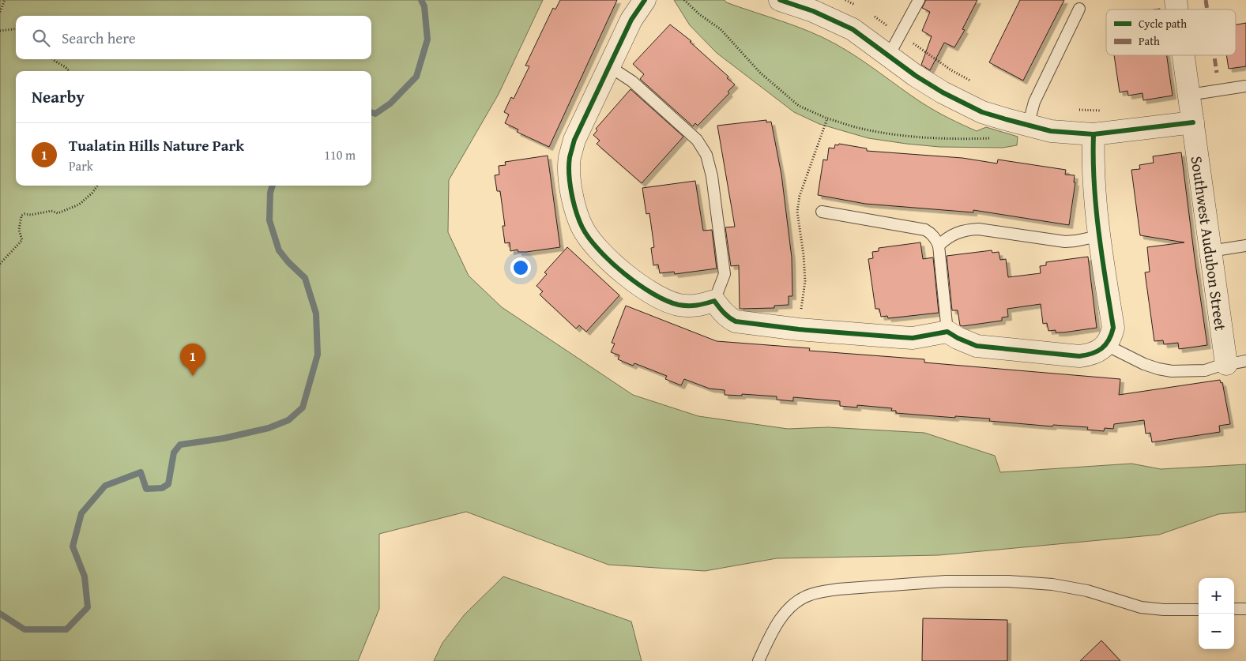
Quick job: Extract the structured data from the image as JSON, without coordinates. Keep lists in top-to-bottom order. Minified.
{"streets":{"street":["Southwest Audubon Street"]},"legend":["Cycle path","Path"],"page":{"search":"Search here","heading":"Nearby","list":[{"mark":"1","name":"Tualatin Hills Nature Park","note":"Park","value":"110 m"}],"pins":"1","map_buttons":["+","−"]}}
